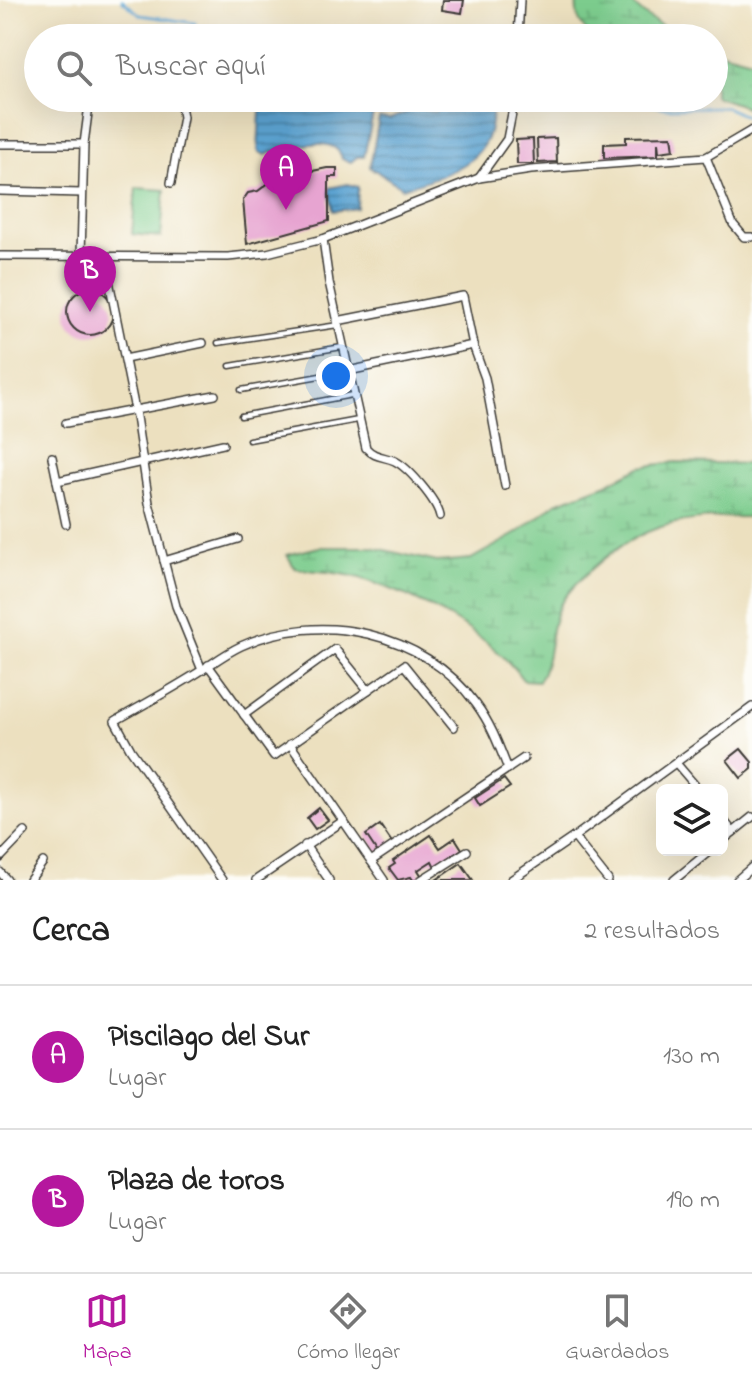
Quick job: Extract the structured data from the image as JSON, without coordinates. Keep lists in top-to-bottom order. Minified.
{"page":{"search":"Buscar aquí","pins":["A","B"],"heading":["Cerca","2 resultados"],"list":[{"mark":"A","name":"Piscilago del Sur","note":"Lugar","value":"130 m"},{"mark":"B","name":"Plaza de toros","note":"Lugar","value":"190 m"}],"nav":["Mapa","Cómo llegar","Guardados"]}}
